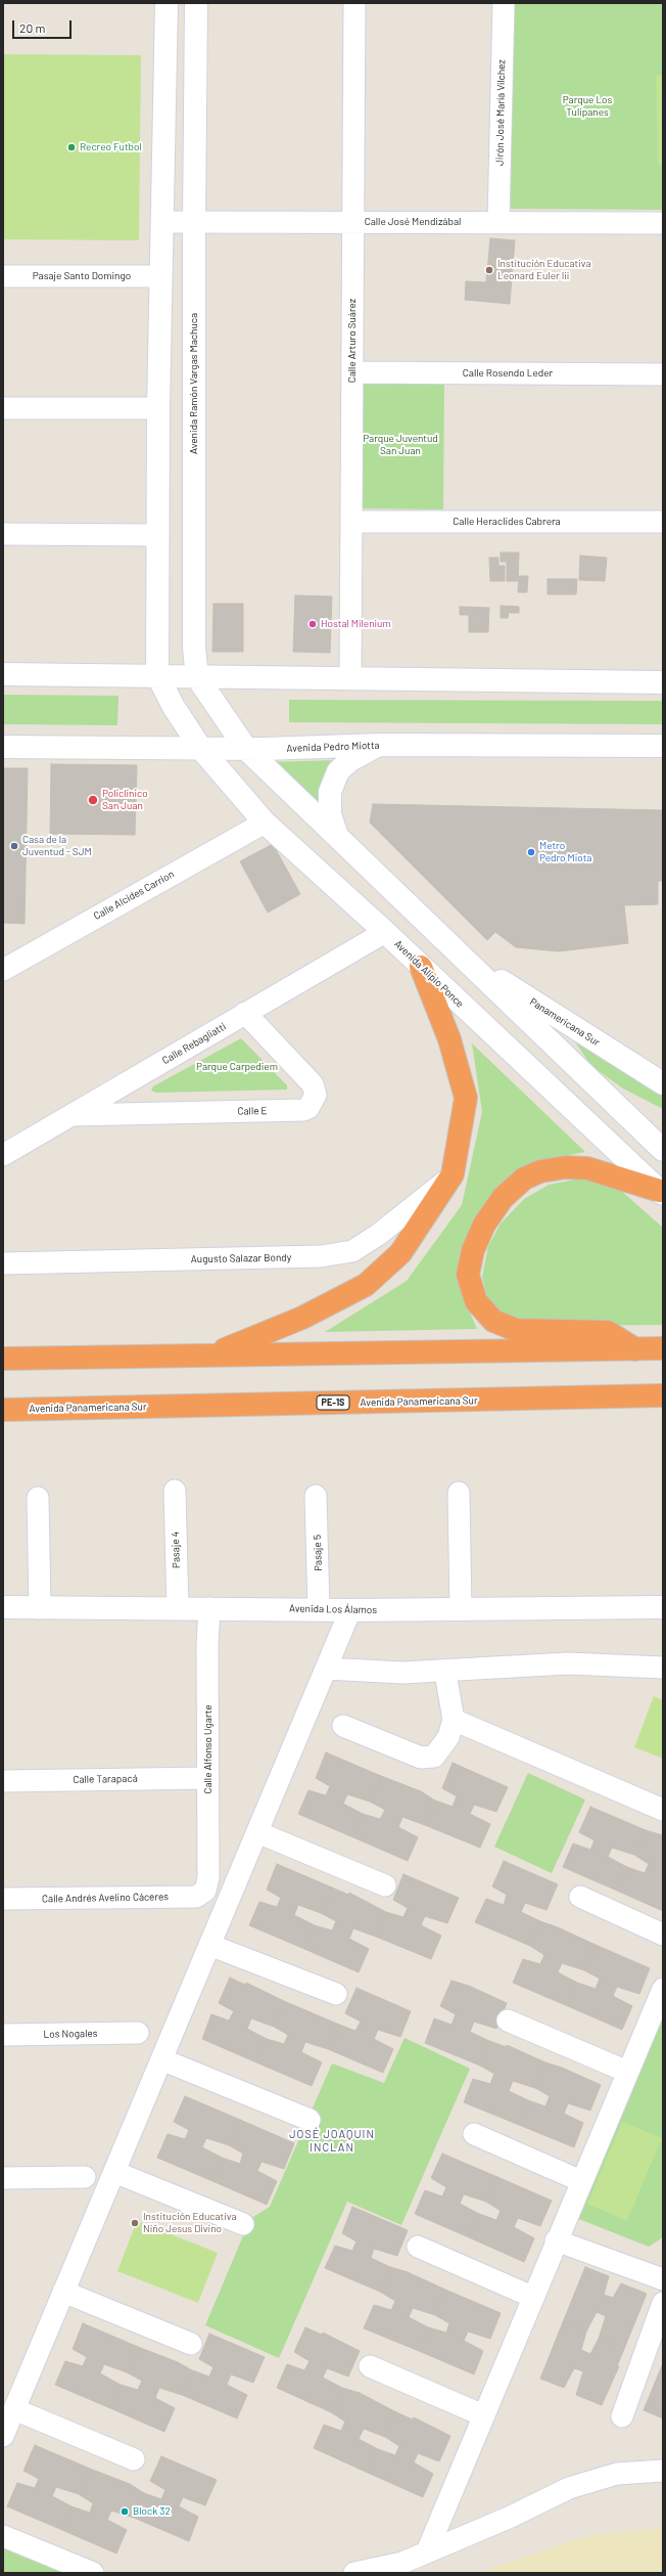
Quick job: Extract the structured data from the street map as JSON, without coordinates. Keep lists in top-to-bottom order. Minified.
{"streets":{"highway":["Avenida Panamericana Sur","PE-1S"],"main road":["Avenida Ramón Vargas Machuca","Avenida Pedro Miotta","Avenida Alipio Ponce","Panamericana Sur","Avenida Los Álamos"],"street":["Jirón José María Vílchez","Calle José Mendizábal","Pasaje Santo Domingo","Calle Arturo Suárez","Calle Rosendo Leder","Calle Heraclides Cabrera","Calle Alcides Carrion","Calle Rebagliatti","Calle E","Augusto Salazar Bondy","Pasaje 4","Pasaje 5","Calle Alfonso Ugarte","Calle Tarapacá","Calle Andrés Avelino Cáceres","Los Nogales"]},"crossings":[["Jirón José María Vílchez","Calle José Mendizábal"],["Calle José Mendizábal","Calle Arturo Suárez"],["Calle José Mendizábal","Avenida Ramón Vargas Machuca"],["Calle Arturo Suárez","Calle Rosendo Leder"],["Calle Arturo Suárez","Calle Heraclides Cabrera"],["Avenida Ramón Vargas Machuca","Avenida Pedro Miotta"],["Avenida Pedro Miotta","Avenida Alipio Ponce"],["Calle Alcides Carrion","Avenida Alipio Ponce"],["Avenida Alipio Ponce","Calle Rebagliatti"],["Calle Rebagliatti","Calle E"],["Pasaje 4","Avenida Los Álamos"],["Pasaje 5","Avenida Los Álamos"],["Avenida Los Álamos","Calle Alfonso Ugarte"],["Calle Alfonso Ugarte","Calle Tarapacá"],["Calle Alfonso Ugarte","Calle Andrés Avelino Cáceres"]],"districts":["JOSÉ JOAQUIN INCLAN"],"parks":["Parque Los Tulipanes","Parque Juventud San Juan","Parque Carpediem"],"places":["Recreo Futbol","Institución Educativa Leonard Euler Iii","Hostal Milenium","Policlinico San Juan","Casa de la Juventud - SJM","Metro Pedro Miota","Institución Educativa Niño Jesus Divino","Block 32"],"scale_bar":"20 m"}
